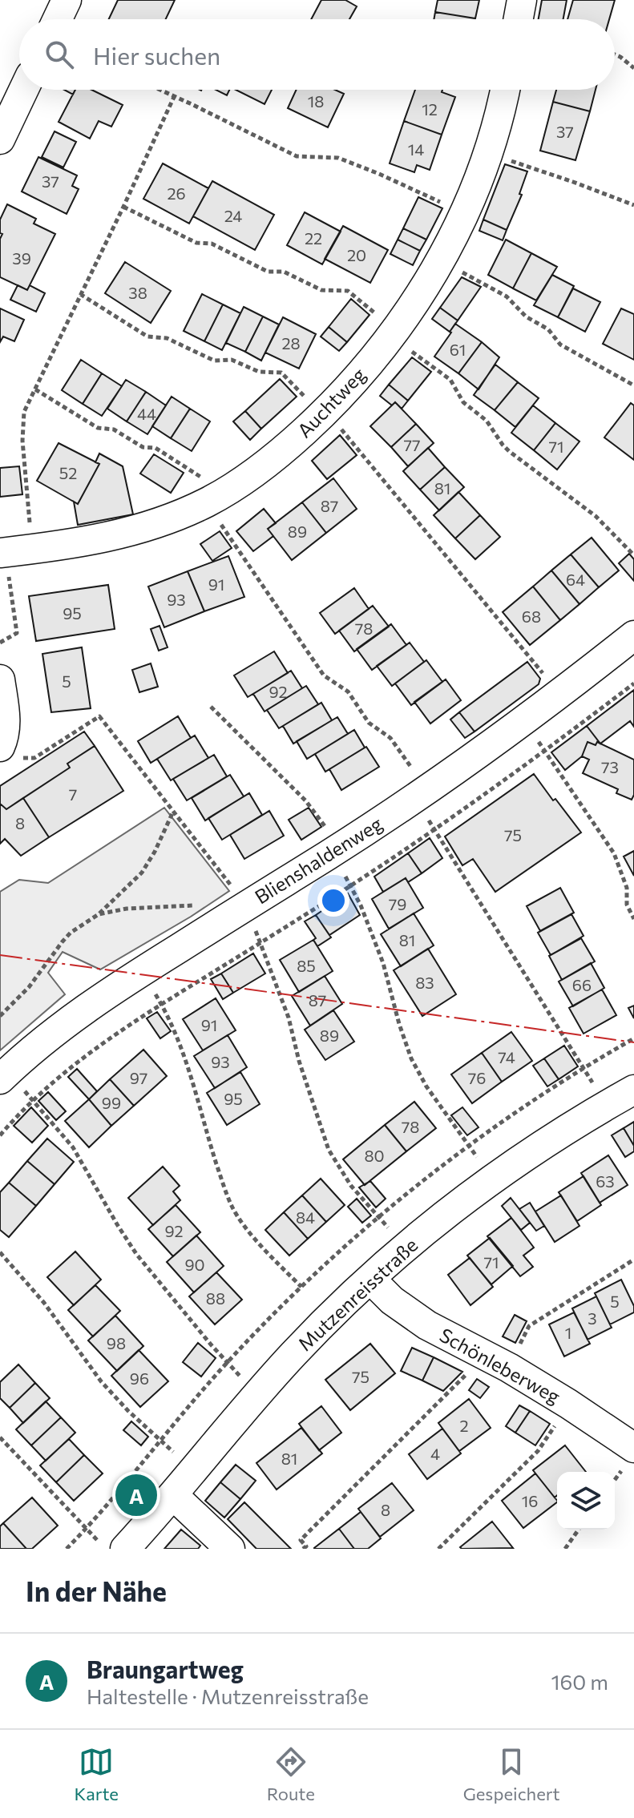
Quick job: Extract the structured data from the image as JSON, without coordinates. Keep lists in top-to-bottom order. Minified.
{"streets":{"street":["Auchtweg","Blienshaldenweg","Mutzenreisstraße","Schönleberweg"]},"crossings":[["Mutzenreisstraße","Schönleberweg"]],"house_numbers":["18","12","37","14","37","26","24","22","20","39","38","28","61","44","77","71","52","81","87","89","64","91","93","95","68","78","5","92","73","7","8","75","79","81","85","83","66","87","91","89","74","93","97","76","95","99","78","80","63","84","92","71","90","88","5","3","1","98","75","96","2","4","81","16","8"],"page":{"search":"Hier suchen","pins":"A","heading":"In der Nähe","list":[{"mark":"A","name":"Braungartweg","note":"Haltestelle · Mutzenreisstraße","value":"160 m"}],"nav":["Karte","Route","Gespeichert"]}}
